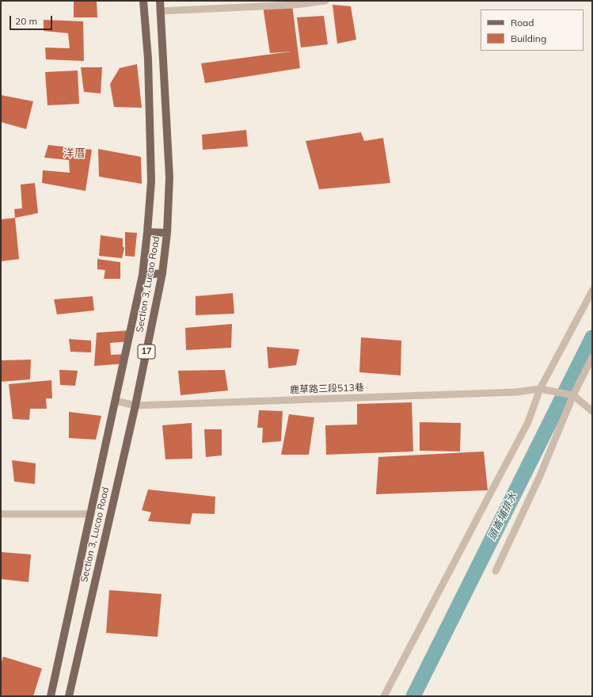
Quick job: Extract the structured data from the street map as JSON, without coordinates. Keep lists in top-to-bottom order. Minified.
{"streets":{"main road":["Section 3, Lucao Road","17"],"lane":["鹿草路三段513巷"]},"crossings":[["Section 3, Lucao Road","鹿草路三段513巷"]],"districts":["洋厝"],"water":["頭崙埔排水"],"legend":["Road","Building"],"scale_bar":"20 m"}
